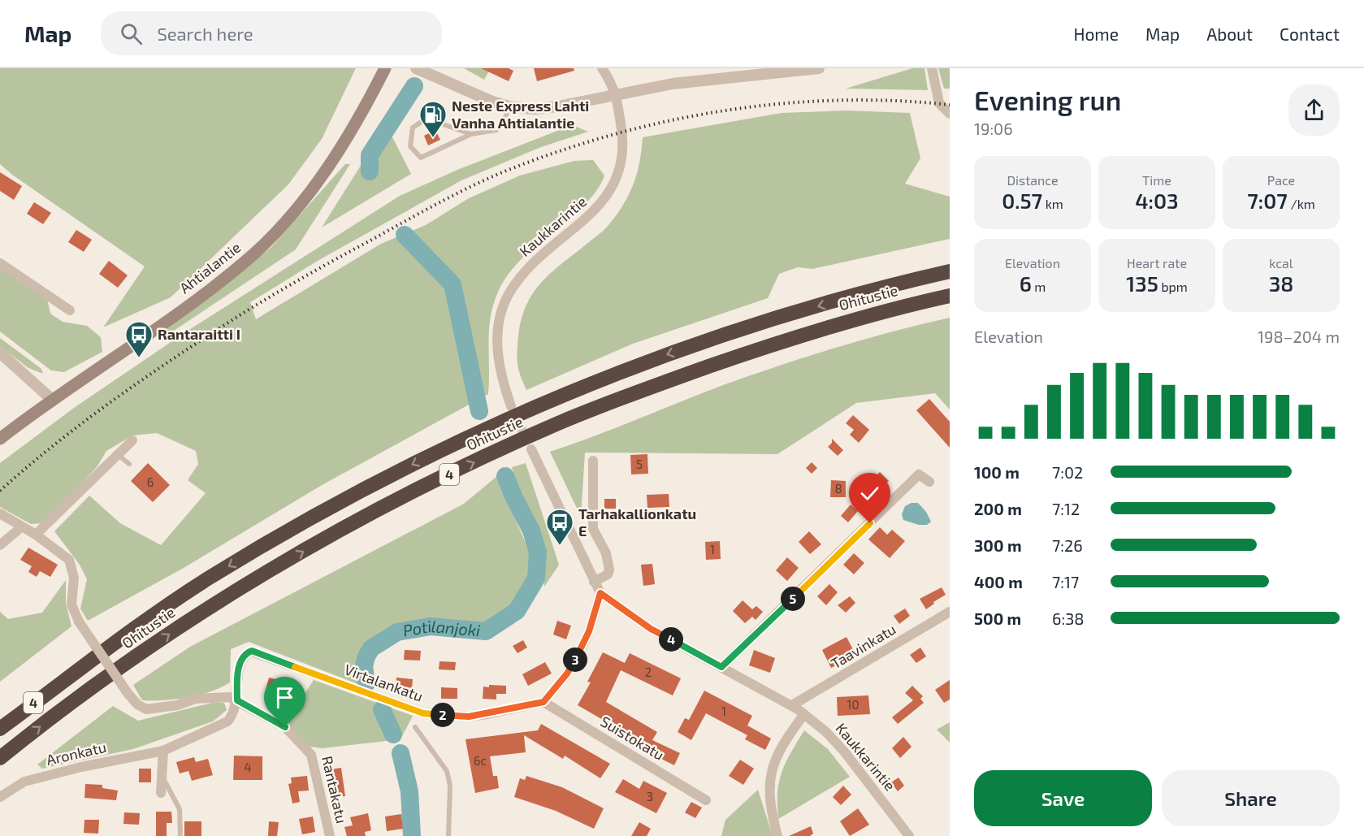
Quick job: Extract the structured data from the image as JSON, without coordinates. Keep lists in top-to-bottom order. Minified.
{"streets":{"highway":["Ohitustie","4"],"main road":["Ahtialantie"],"street":["Kaukkarintie","Taavinkatu","Virtalankatu","Suistokatu","Aronkatu","Rantakatu"]},"crossings":[["Kaukkarintie","Taavinkatu"],["Virtalankatu","Suistokatu"],["Virtalankatu","Aronkatu"],["Aronkatu","Rantakatu"]],"water":["Potilanjoki"],"places":{"fuel station":["Neste Express Lahti Vanha Ahtialantie"],"bus stop":["Rantaraitti I","Tarhakallionkatu E"]},"house_numbers":["5","6","8","1","2","10","1","6c","4","3"],"page":{"header":"Map","search":"Search here","nav":["Home","Map","About","Contact"],"heading":["Evening run","19:06"],"stats":[["Distance","0.57 km"],["Time","4:03"],["Pace","7:07 /km"],["Elevation","6 m"],["Heart rate","135 bpm"],["kcal","38"]],"chart":["Elevation","198–204 m"],"list":[{"name":"100 m","note":"7:02"},{"name":"200 m","note":"7:12"},{"name":"300 m","note":"7:26"},{"name":"400 m","note":"7:17"},{"name":"500 m","note":"6:38"}],"pins":["5","4","3","2"],"buttons":["Save","Share"]}}
